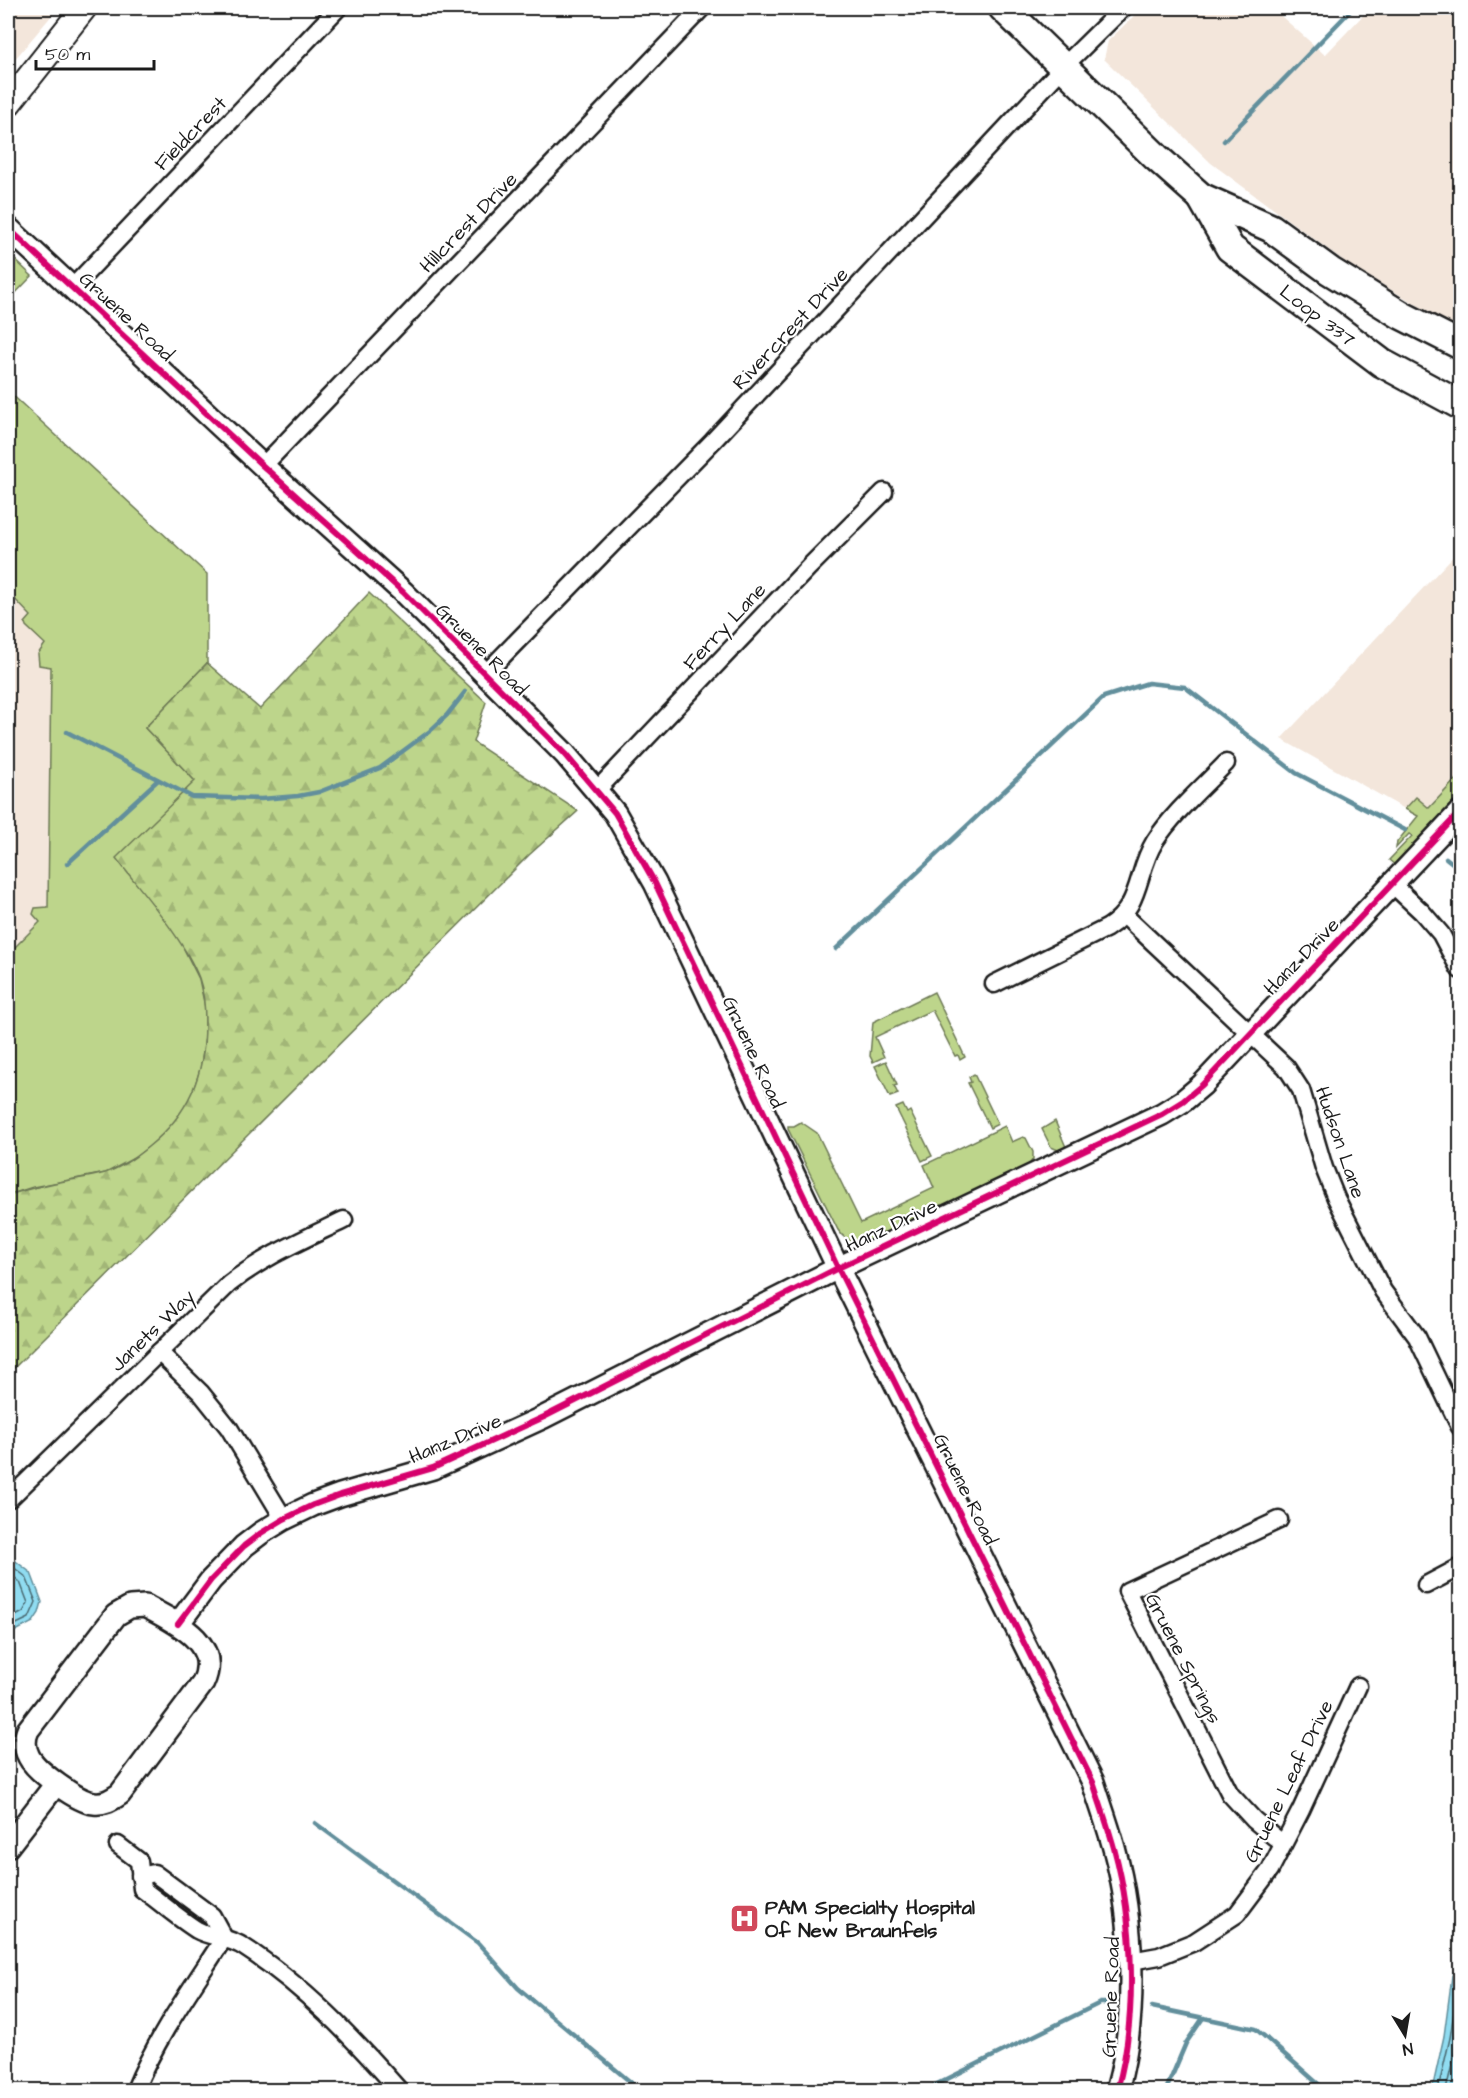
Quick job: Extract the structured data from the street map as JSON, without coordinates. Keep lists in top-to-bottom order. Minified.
{"streets":{"main road":["Loop 337"],"street":["Fieldcrest","Hillcrest Drive","Gruene Road","Rivercrest Drive","Ferry Lane","Hanz Drive","Hudson Lane","Janets Way","Gruene Springs","Gruene Leaf Drive"]},"crossings":[["Fieldcrest","Gruene Road"],["Hillcrest Drive","Gruene Road"],["Loop 337","Rivercrest Drive"],["Gruene Road","Rivercrest Drive"],["Gruene Road","Ferry Lane"],["Gruene Road","Hanz Drive"],["Gruene Road","Gruene Leaf Drive"],["Hanz Drive","Hudson Lane"],["Gruene Springs","Gruene Leaf Drive"]],"places":{"hospital":["PAM Specialty Hospital Of New Braunfels"]},"scale_bar":"50 m","north":"bottom"}
